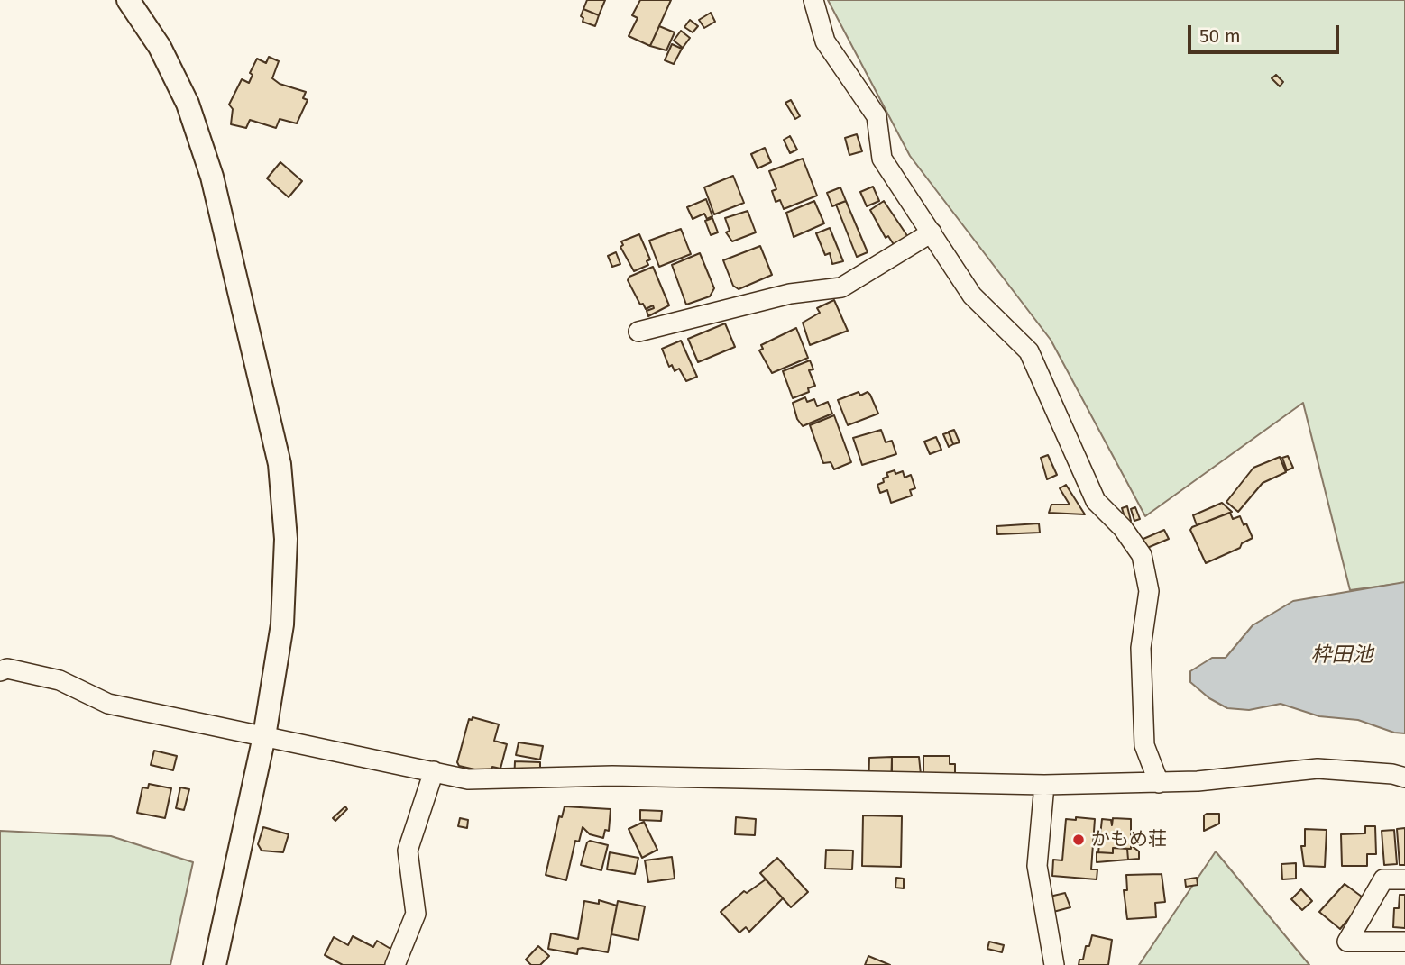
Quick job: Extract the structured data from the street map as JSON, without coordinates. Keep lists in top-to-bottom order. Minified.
{"water":["枠田池"],"places":["かもめ荘"],"scale_bar":"50 m"}
